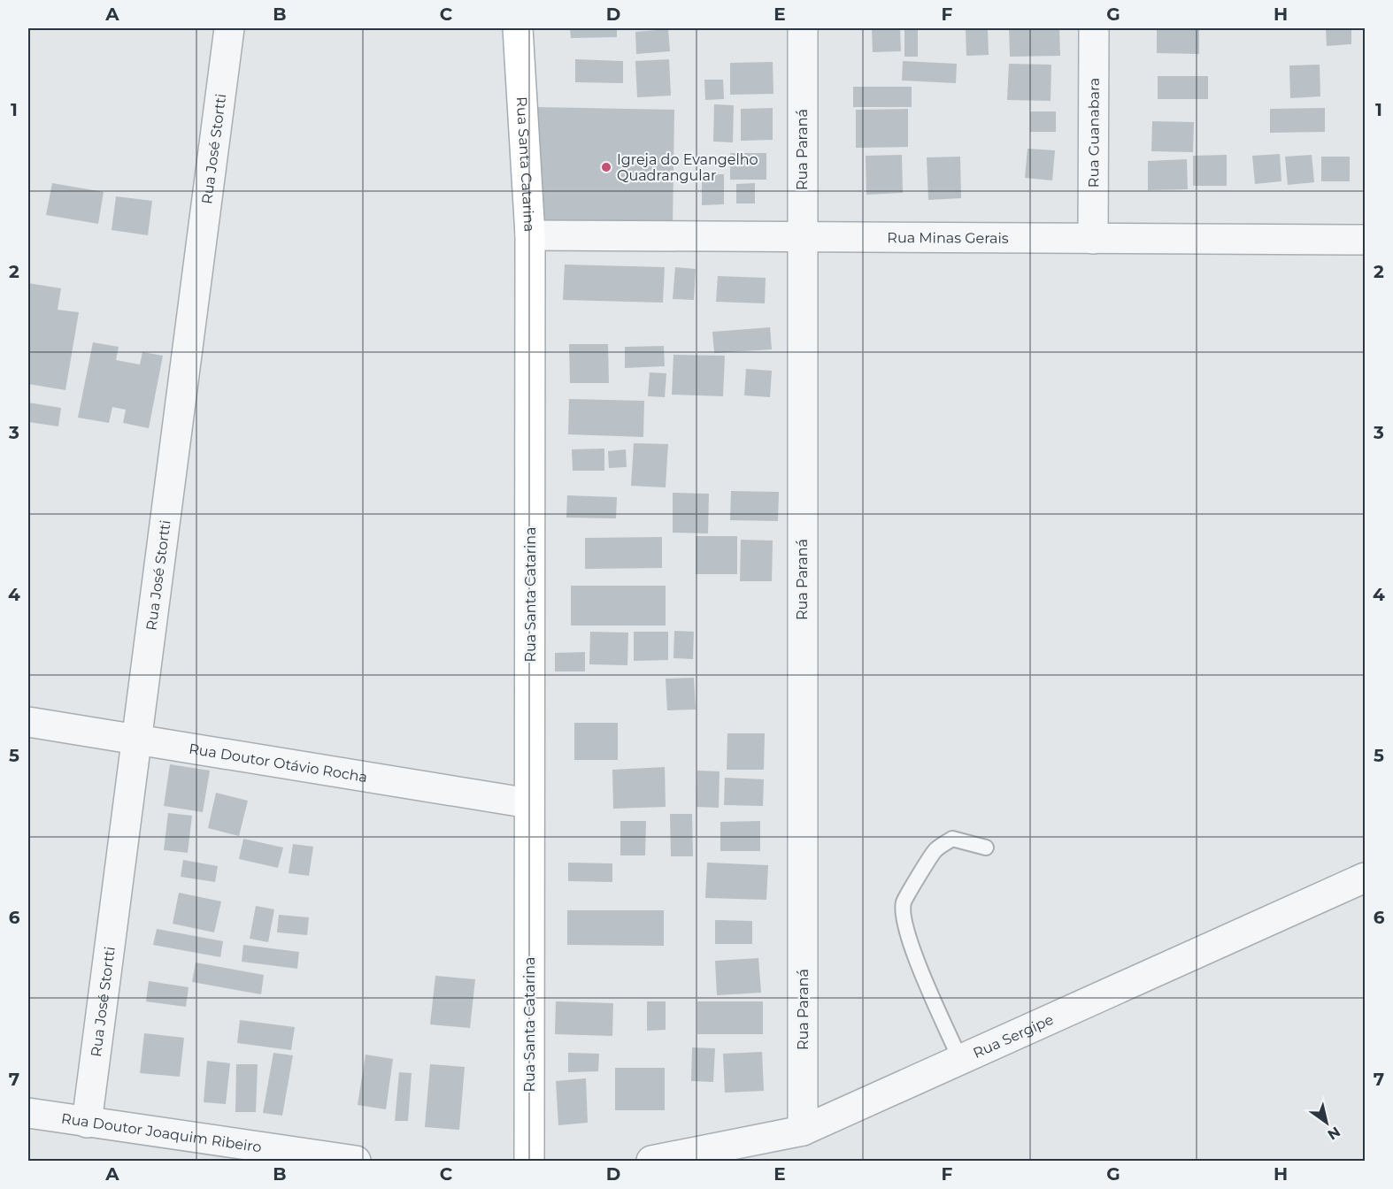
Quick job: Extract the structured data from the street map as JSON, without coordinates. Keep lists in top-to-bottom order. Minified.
{"streets":{"main road":["Rua Santa Catarina"],"street":["Rua Guanabara","Rua José Stortti","Rua Paraná","Rua Minas Gerais","Rua Doutor Otávio Rocha","Rua Sergipe","Rua Doutor Joaquim Ribeiro"]},"crossings":[["Rua Guanabara","Rua Minas Gerais"],["Rua José Stortti","Rua Doutor Otávio Rocha"],["Rua José Stortti","Rua Doutor Joaquim Ribeiro"],["Rua Paraná","Rua Minas Gerais"],["Rua Paraná","Rua Sergipe"],["Rua Santa Catarina","Rua Minas Gerais"],["Rua Santa Catarina","Rua Doutor Otávio Rocha"]],"places":["Igreja do Evangelho Quadrangular"],"north":"bottom right","grid":{"columns":["A","B","C","D","E","F","G","H"],"rows":["1","2","3","4","5","6","7"]}}
